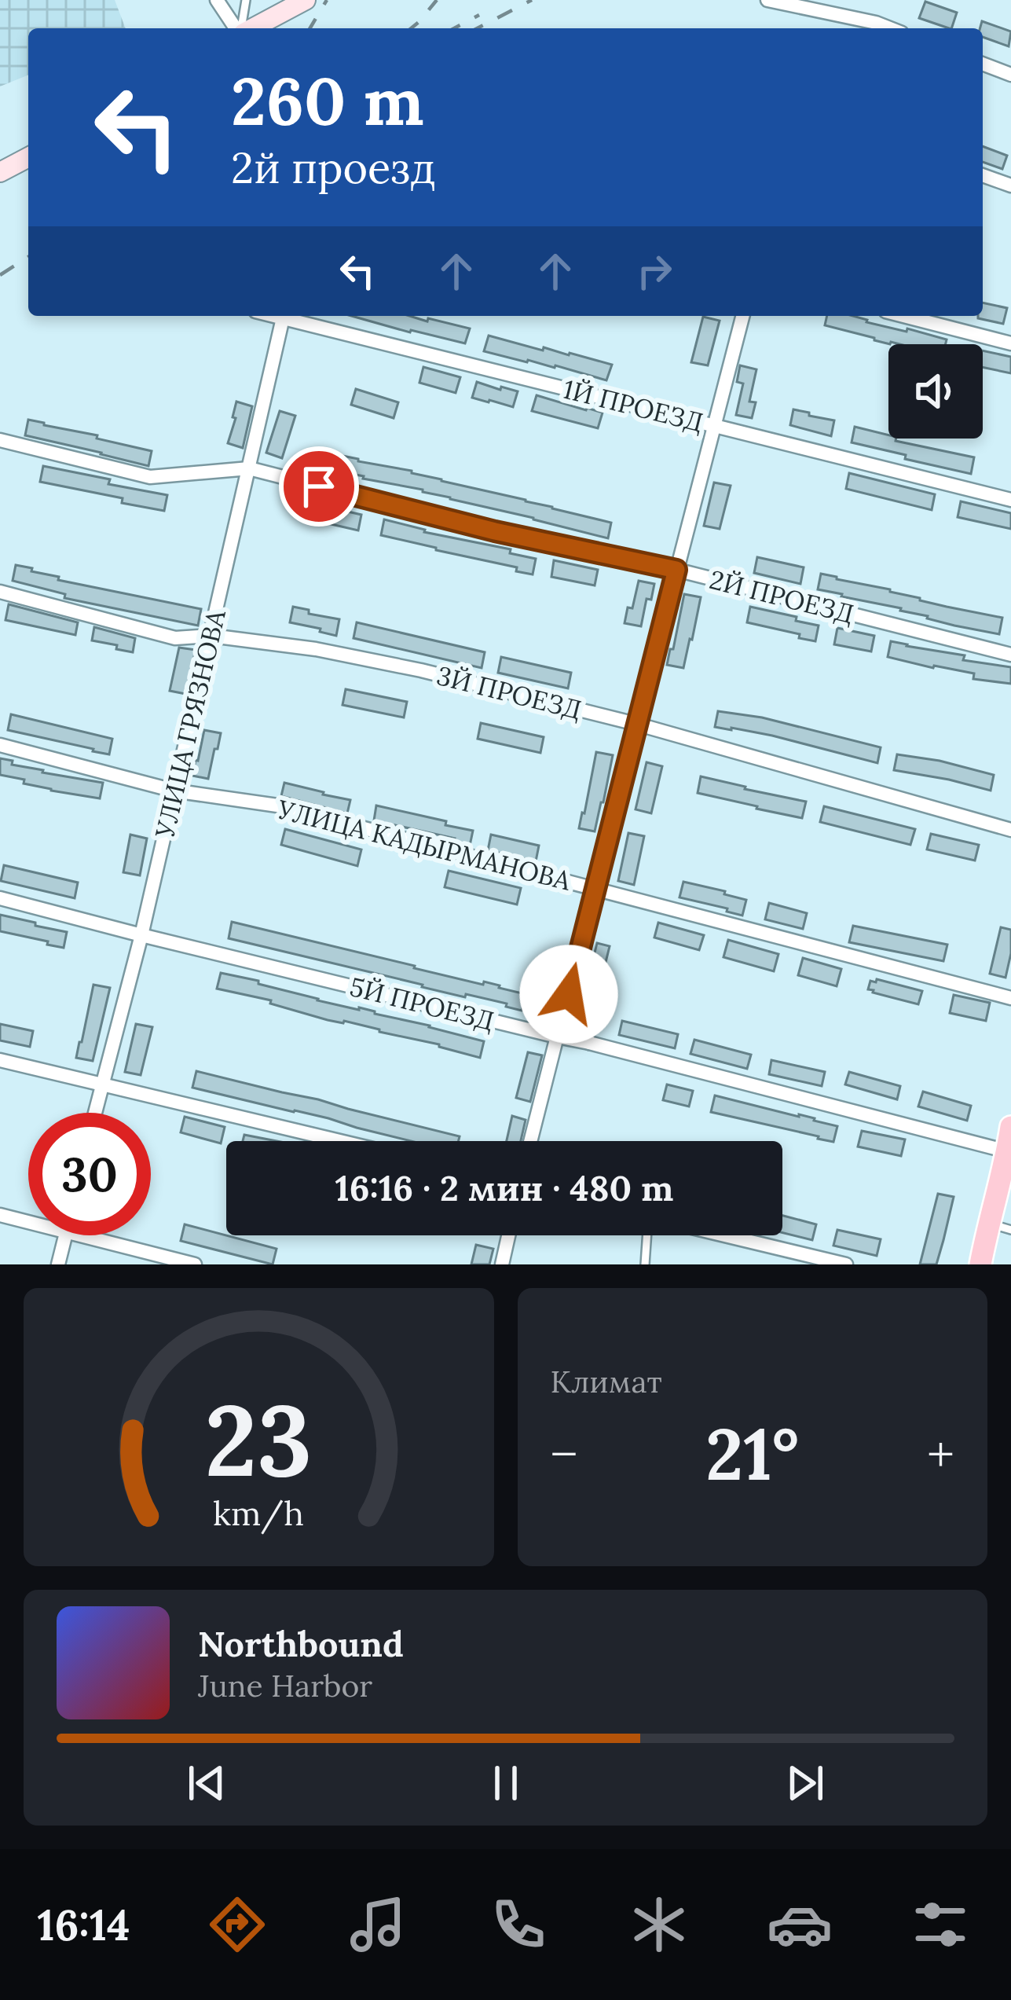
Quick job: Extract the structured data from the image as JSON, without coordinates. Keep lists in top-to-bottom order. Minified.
{"streets":{"street":["1Й ПРОЕЗД","2Й ПРОЕЗД","3Й ПРОЕЗД","УЛИЦА ГРЯЗНОВА","УЛИЦА КАДЫРМАНОВА","5Й ПРОЕЗД"]},"crossings":[["2Й ПРОЕЗД","УЛИЦА ГРЯЗНОВА"],["3Й ПРОЕЗД","УЛИЦА ГРЯЗНОВА"],["УЛИЦА ГРЯЗНОВА","УЛИЦА КАДЫРМАНОВА"],["УЛИЦА ГРЯЗНОВА","5Й ПРОЕЗД"]],"page":{"turn":["260 m","2й проезд"],"limit":"30","trip":"16:16 · 2 мин · 480 m","tile":"Климат","heat":["−","21°","+"],"song":["Northbound","June Harbor"],"tabs":"16:14","gauge":["23","km/h"]}}
